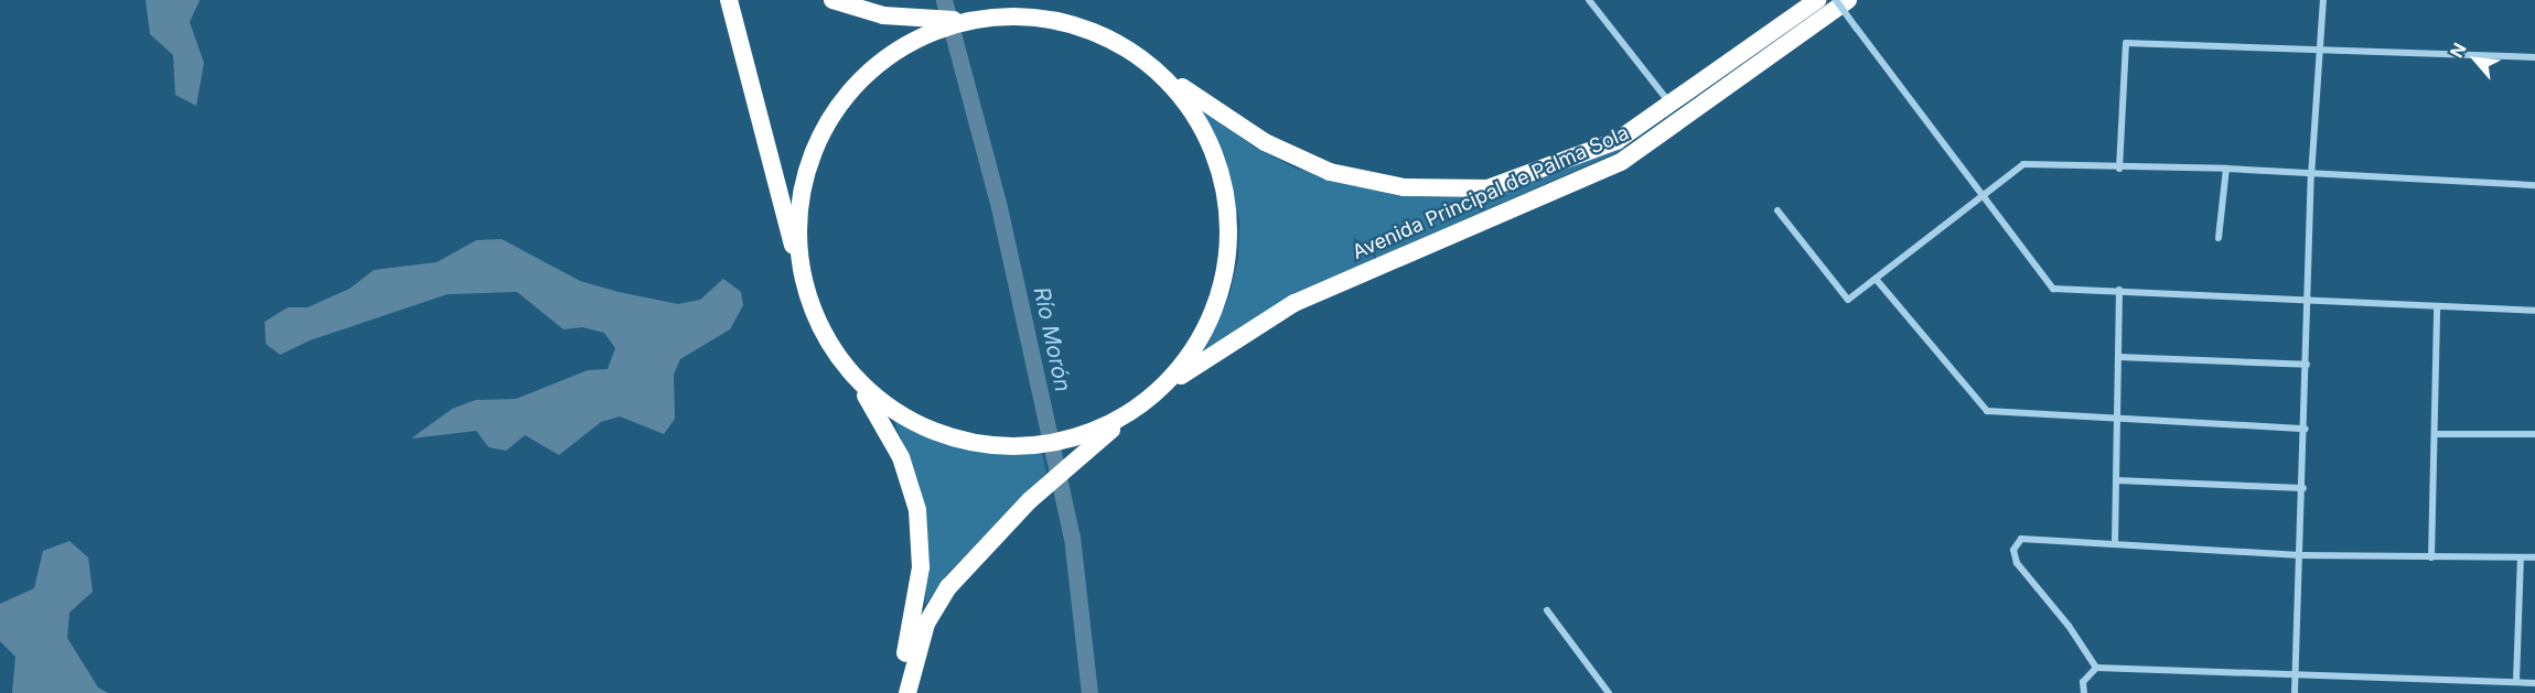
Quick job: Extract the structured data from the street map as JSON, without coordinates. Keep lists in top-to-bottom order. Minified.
{"streets":{"highway":["Avenida Principal de Palma Sola"]},"water":["Río Morón"],"north":"top left"}
